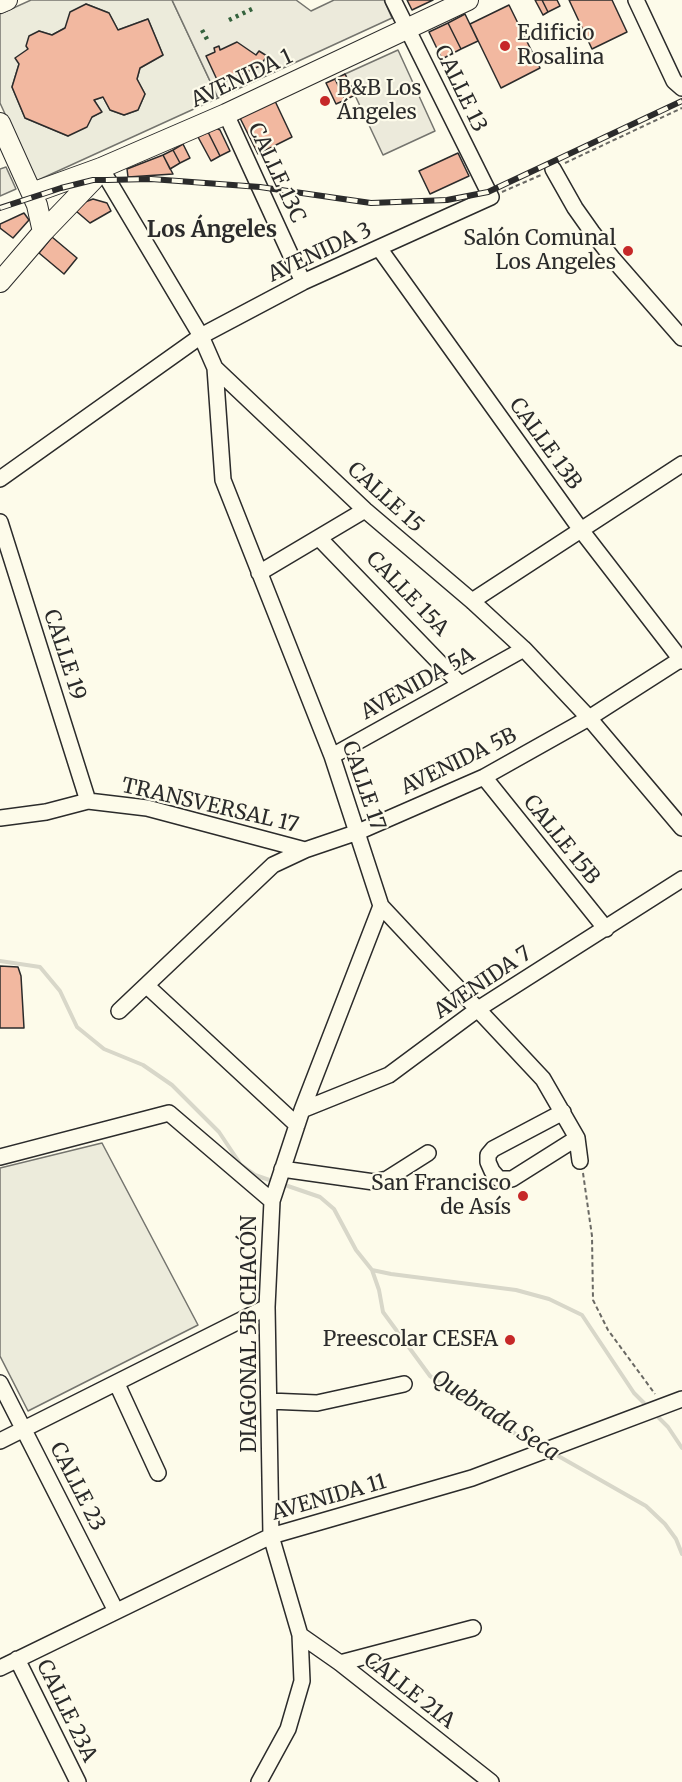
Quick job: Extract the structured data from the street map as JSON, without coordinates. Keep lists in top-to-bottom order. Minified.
{"streets":{"main road":["AVENIDA 1"],"street":["CALLE 13","CALLE 13C","AVENIDA 3","CALLE 13B","CALLE 15","CALLE 15A","CALLE 19","AVENIDA 5A","AVENIDA 5B","CALLE 17","TRANSVERSAL 17","CALLE 15B","AVENIDA 7","DIAGONAL 5B CHACÓN","CALLE 23","AVENIDA 11","CALLE 21A","CALLE 23A"]},"crossings":[["AVENIDA 1","CALLE 13"],["AVENIDA 1","CALLE 13C"],["AVENIDA 1","CALLE 15"],["CALLE 13","AVENIDA 3"],["CALLE 13C","AVENIDA 3"],["AVENIDA 3","CALLE 13B"],["AVENIDA 3","CALLE 15"],["CALLE 13B","AVENIDA 5B"],["CALLE 15","AVENIDA 5A"],["CALLE 15","AVENIDA 5B"],["CALLE 15","CALLE 17"],["CALLE 15A","AVENIDA 5A"],["CALLE 19","TRANSVERSAL 17"],["AVENIDA 5A","CALLE 17"],["AVENIDA 5B","CALLE 17"],["AVENIDA 5B","TRANSVERSAL 17"],["AVENIDA 5B","CALLE 15B"],["CALLE 17","AVENIDA 7"],["CALLE 17","DIAGONAL 5B CHACÓN"],["CALLE 15B","AVENIDA 7"],["AVENIDA 7","DIAGONAL 5B CHACÓN"],["DIAGONAL 5B CHACÓN","AVENIDA 11"],["DIAGONAL 5B CHACÓN","CALLE 21A"],["CALLE 23","AVENIDA 11"],["AVENIDA 11","CALLE 23A"]],"districts":["Los Ángeles"],"water":["Quebrada Seca"],"places":["Edificio Rosalina","B&B Los Ángeles","Salón Comunal Los Angeles","San Francisco de Asís","Preescolar CESFA"]}
